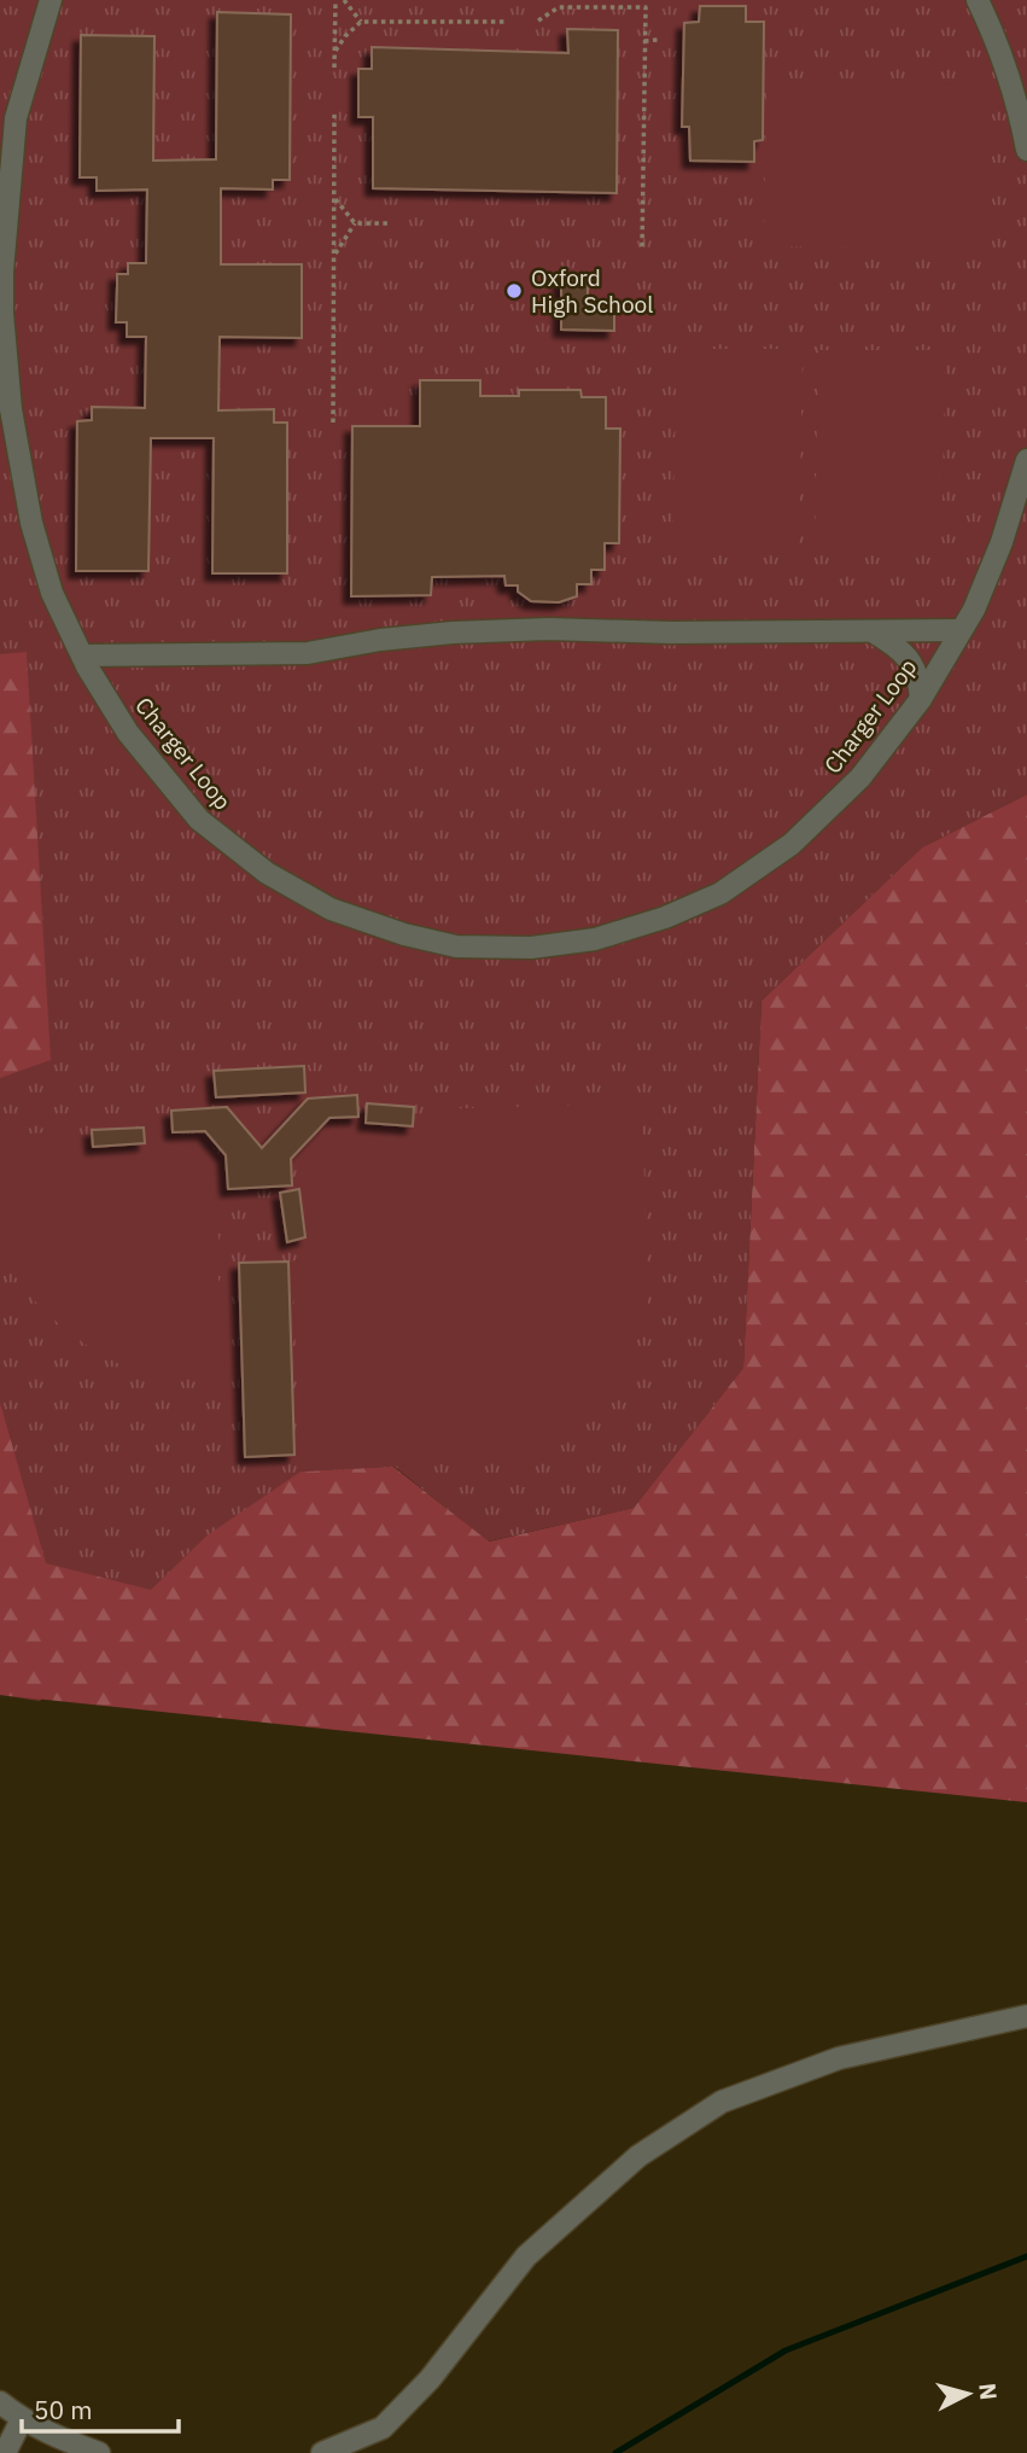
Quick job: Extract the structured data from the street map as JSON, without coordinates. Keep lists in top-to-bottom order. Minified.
{"streets":{"street":["Charger Loop"]},"places":["Oxford High School"],"scale_bar":"50 m","north":"right"}
